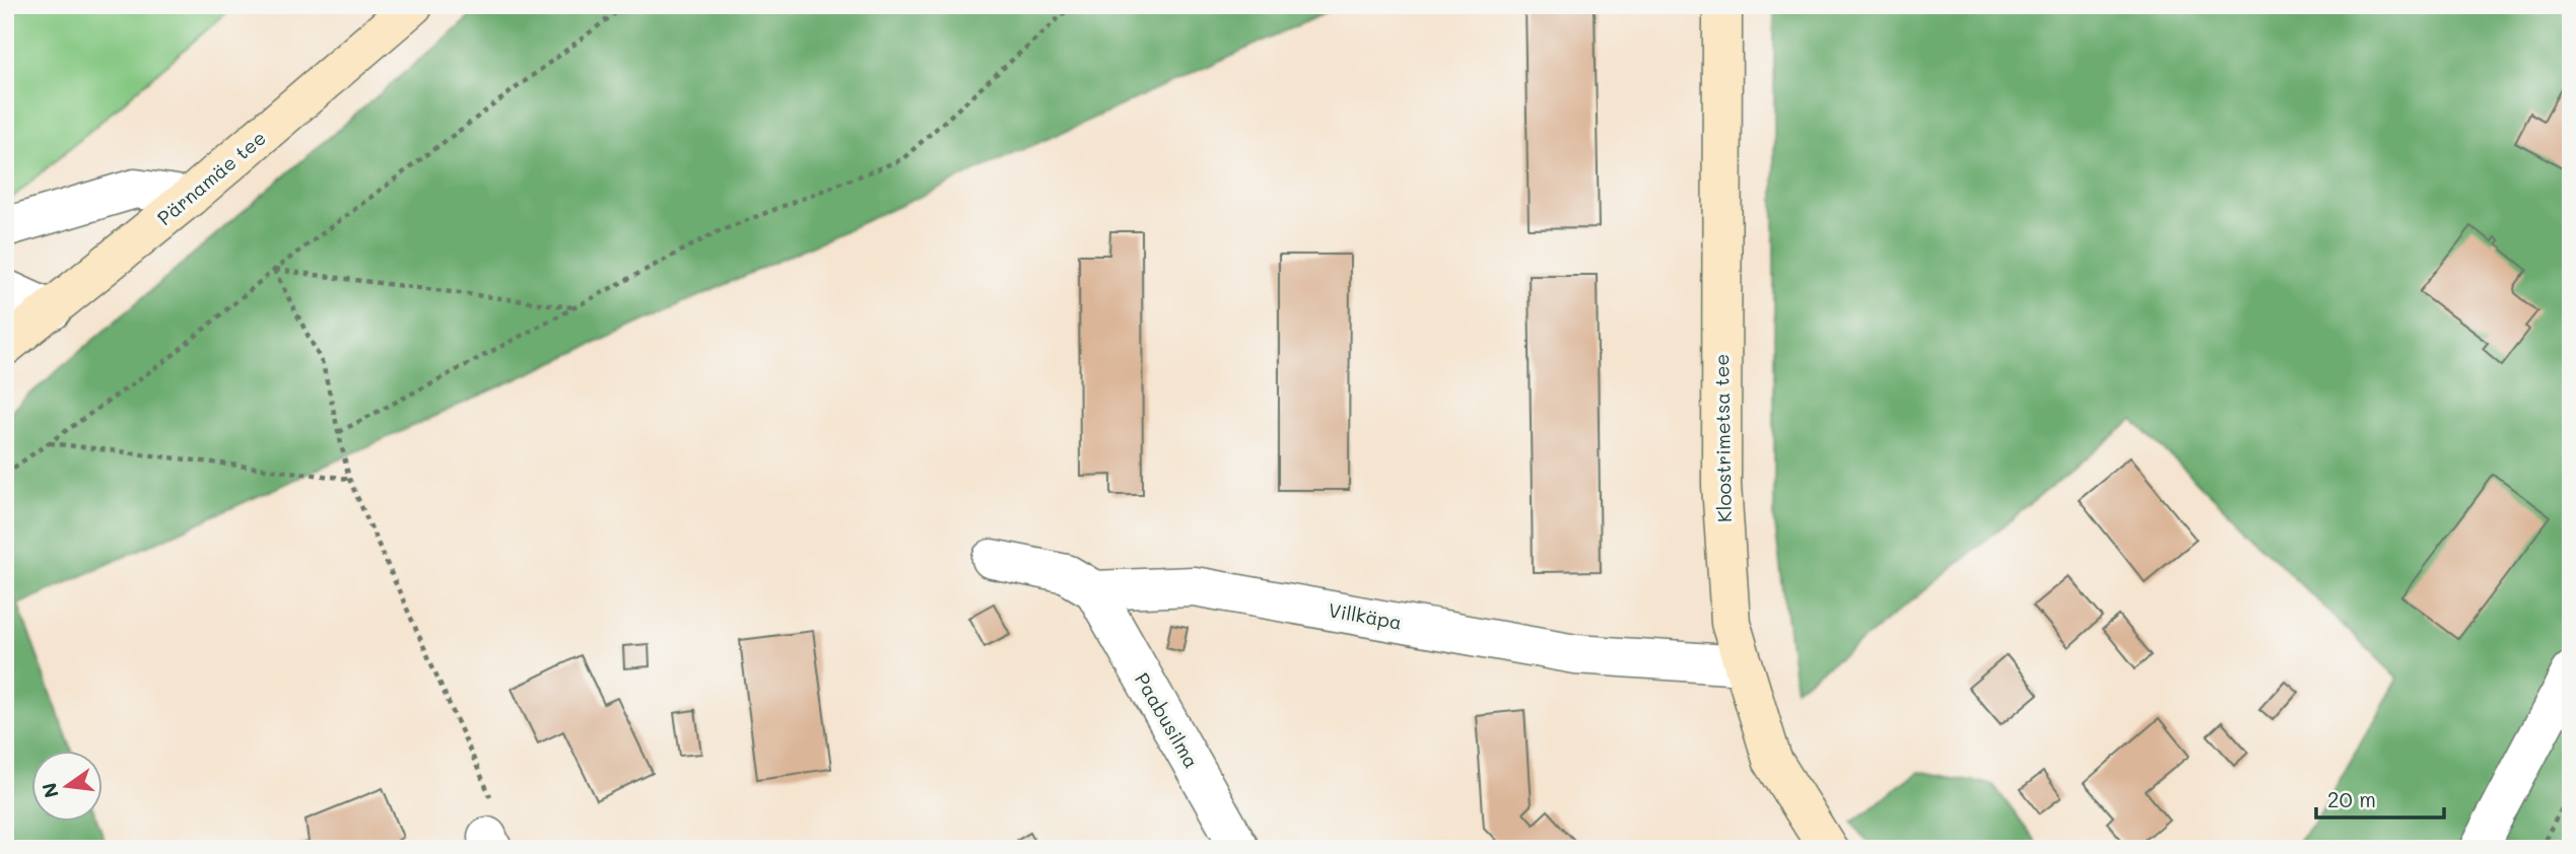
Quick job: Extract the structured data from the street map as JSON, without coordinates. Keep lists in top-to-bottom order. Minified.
{"streets":{"main road":["Pärnamäe tee","Kloostrimetsa tee"],"street":["Villkäpa","Paabusilma"]},"crossings":[["Kloostrimetsa tee","Villkäpa"],["Villkäpa","Paabusilma"]],"scale_bar":"20 m","north":"left"}
